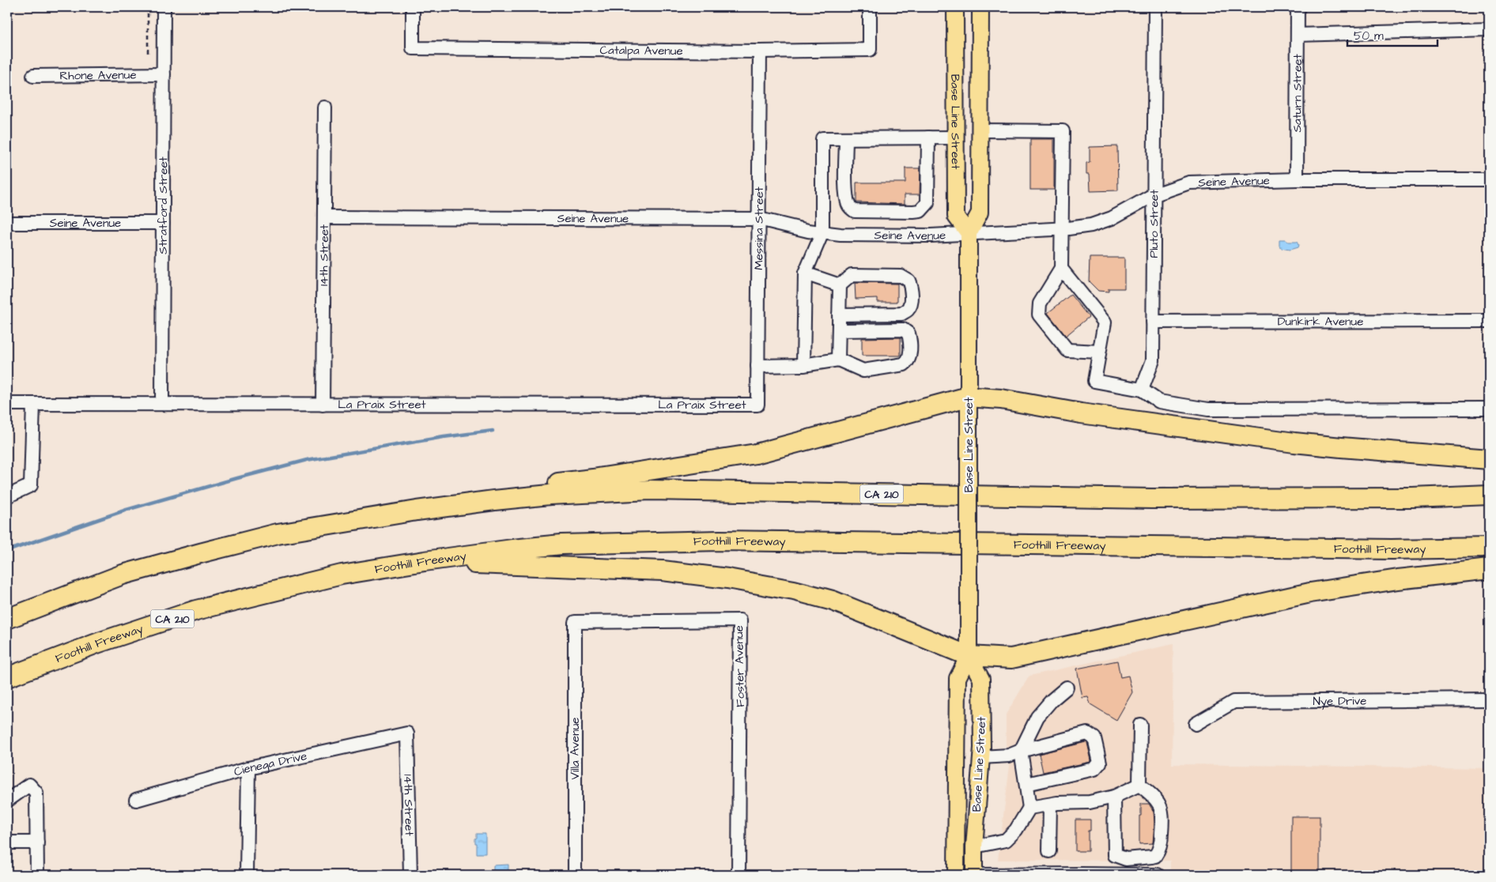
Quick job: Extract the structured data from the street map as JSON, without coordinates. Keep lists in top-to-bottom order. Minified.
{"streets":{"highway":["CA 210","Foothill Freeway"],"main road":["Base Line Street"],"street":["Catalpa Avenue","Rhone Avenue","Saturn Street","Seine Avenue","Stratford Street","Pluto Street","Messina Street","14th Street","Dunkirk Avenue","La Praix Street","Foster Avenue","Nye Drive","Villa Avenue","Cienega Drive"]},"crossings":[["Catalpa Avenue","Messina Street"],["Rhone Avenue","Stratford Street"],["Saturn Street","Seine Avenue"],["Base Line Street","Seine Avenue"],["Seine Avenue","Stratford Street"],["Seine Avenue","Pluto Street"],["Seine Avenue","Messina Street"],["Seine Avenue","14th Street"],["Stratford Street","La Praix Street"],["Pluto Street","Dunkirk Avenue"],["Messina Street","La Praix Street"],["14th Street","La Praix Street"],["14th Street","Cienega Drive"],["Foster Avenue","Villa Avenue"]],"scale_bar":"50 m"}
